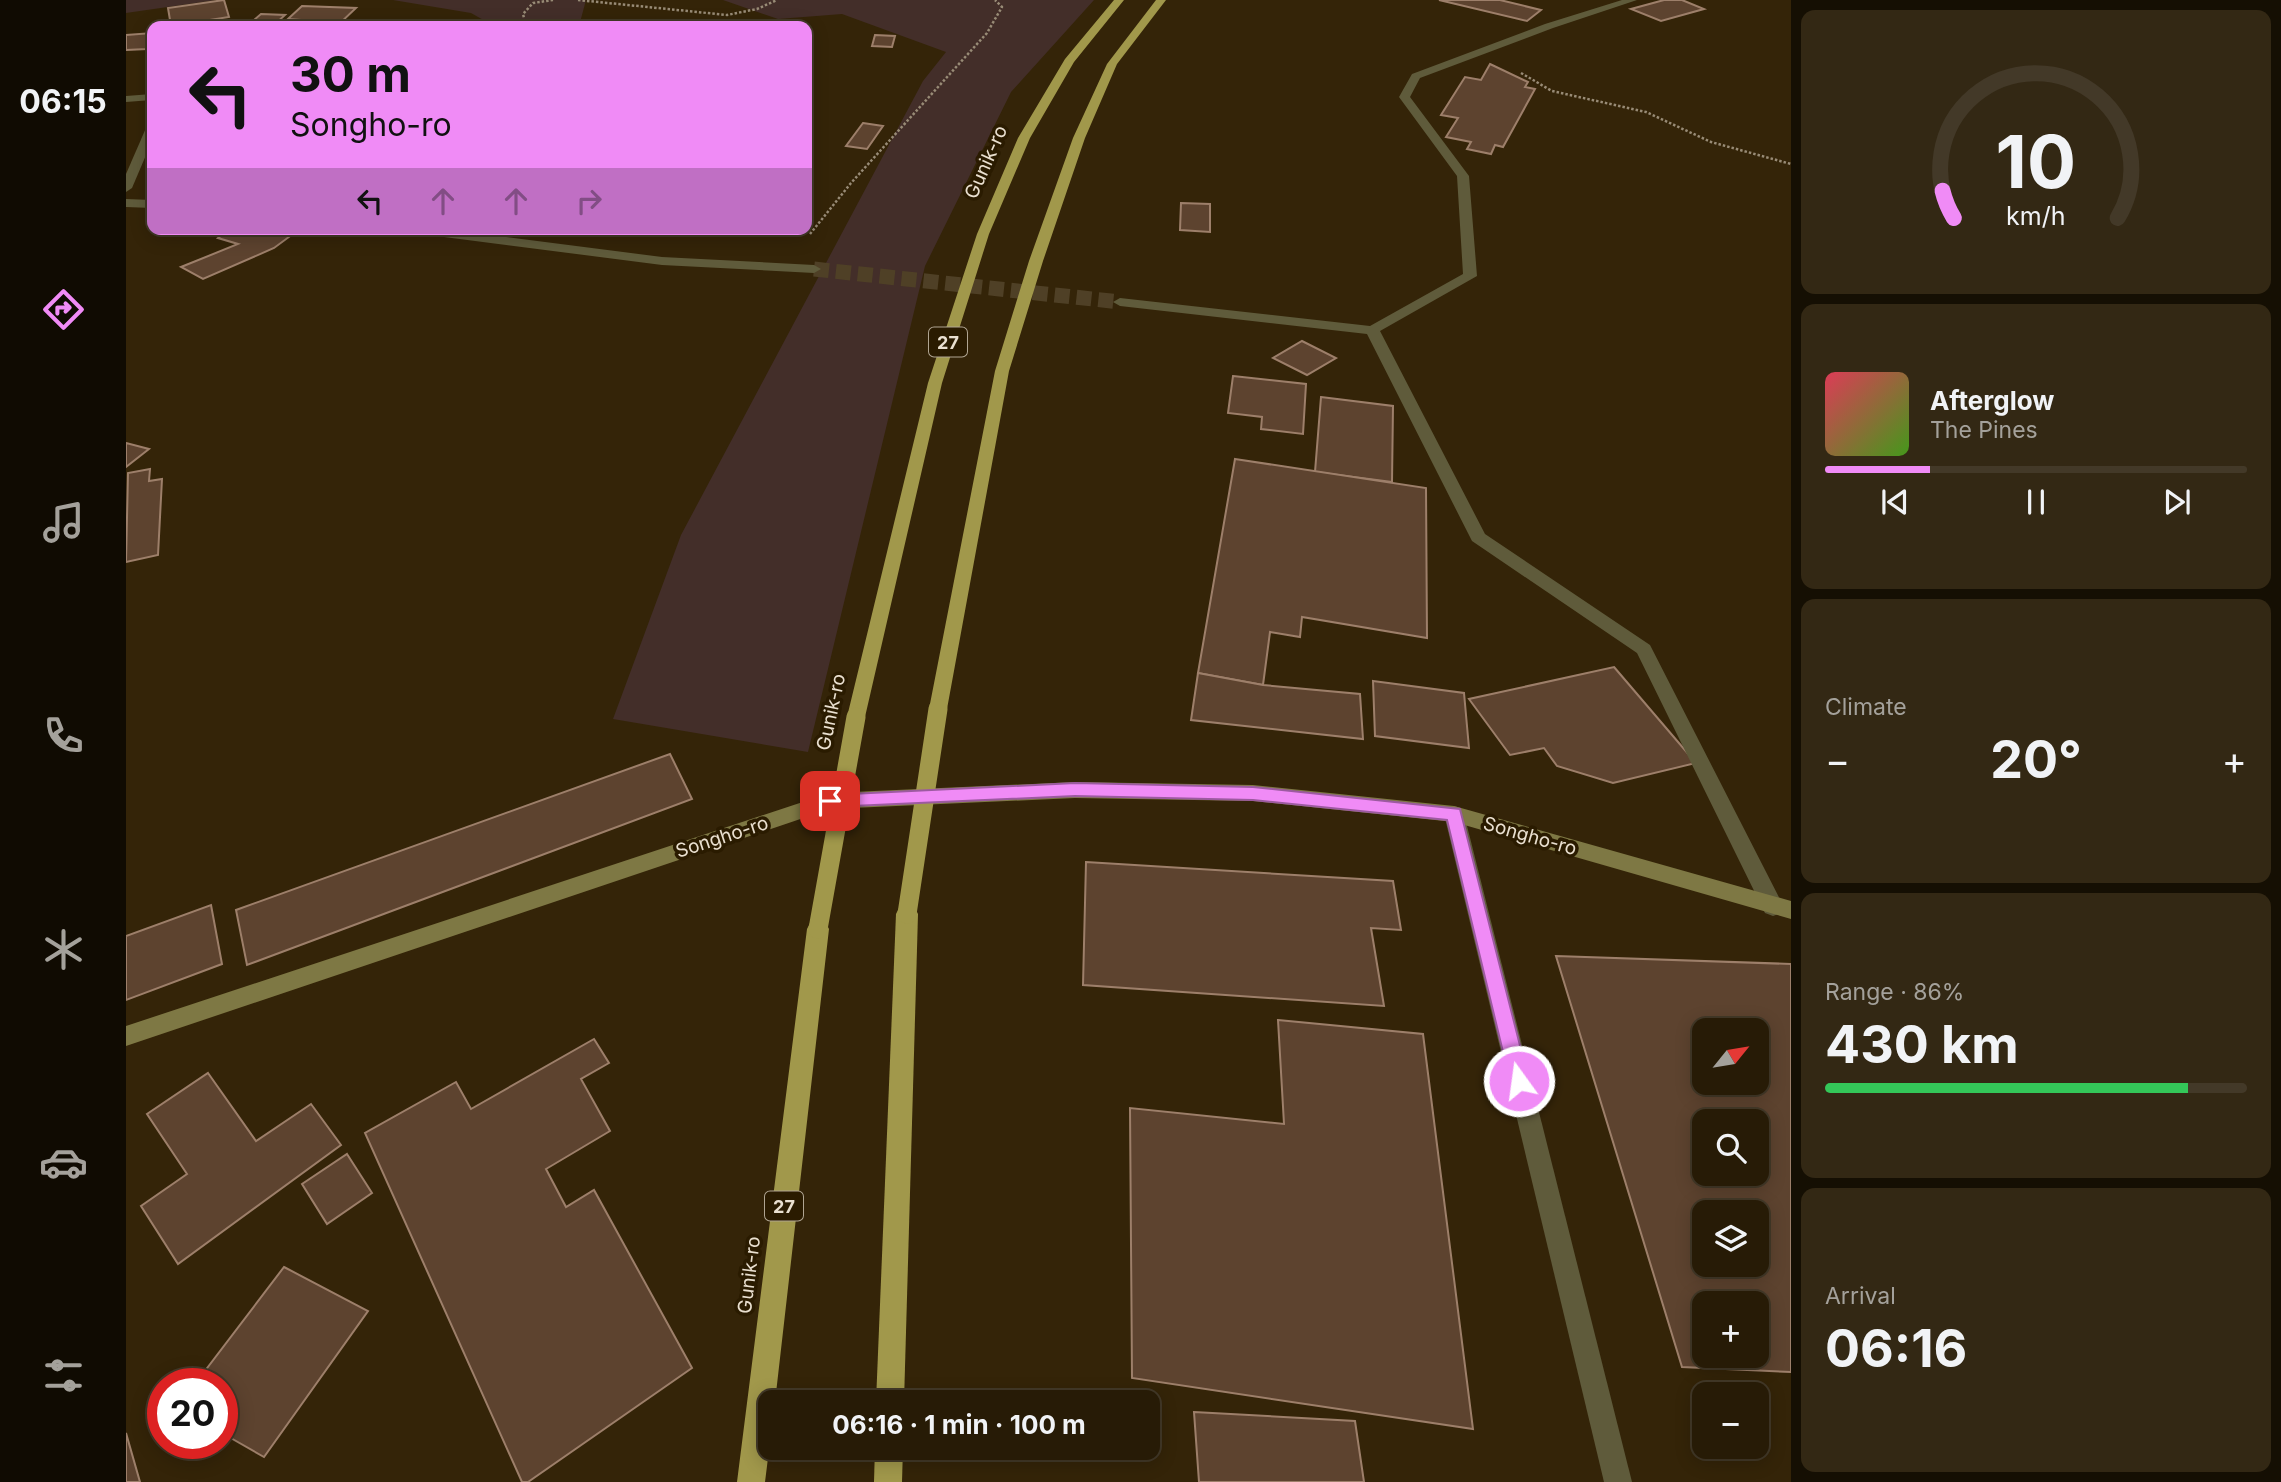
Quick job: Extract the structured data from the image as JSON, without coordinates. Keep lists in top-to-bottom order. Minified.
{"streets":{"highway":["Gunik-ro","27"],"main road":["Songho-ro"]},"north":"top right","page":{"tabs":"06:15","turn":["30 m","Songho-ro"],"song":["Afterglow","The Pines"],"tile":["Climate",["Range · 86%","430 km"],["Arrival","06:16"]],"heat":["−","20°","+"],"map_buttons":["+","−"],"limit":"20","trip":"06:16 · 1 min · 100 m","gauge":["10","km/h"]}}
